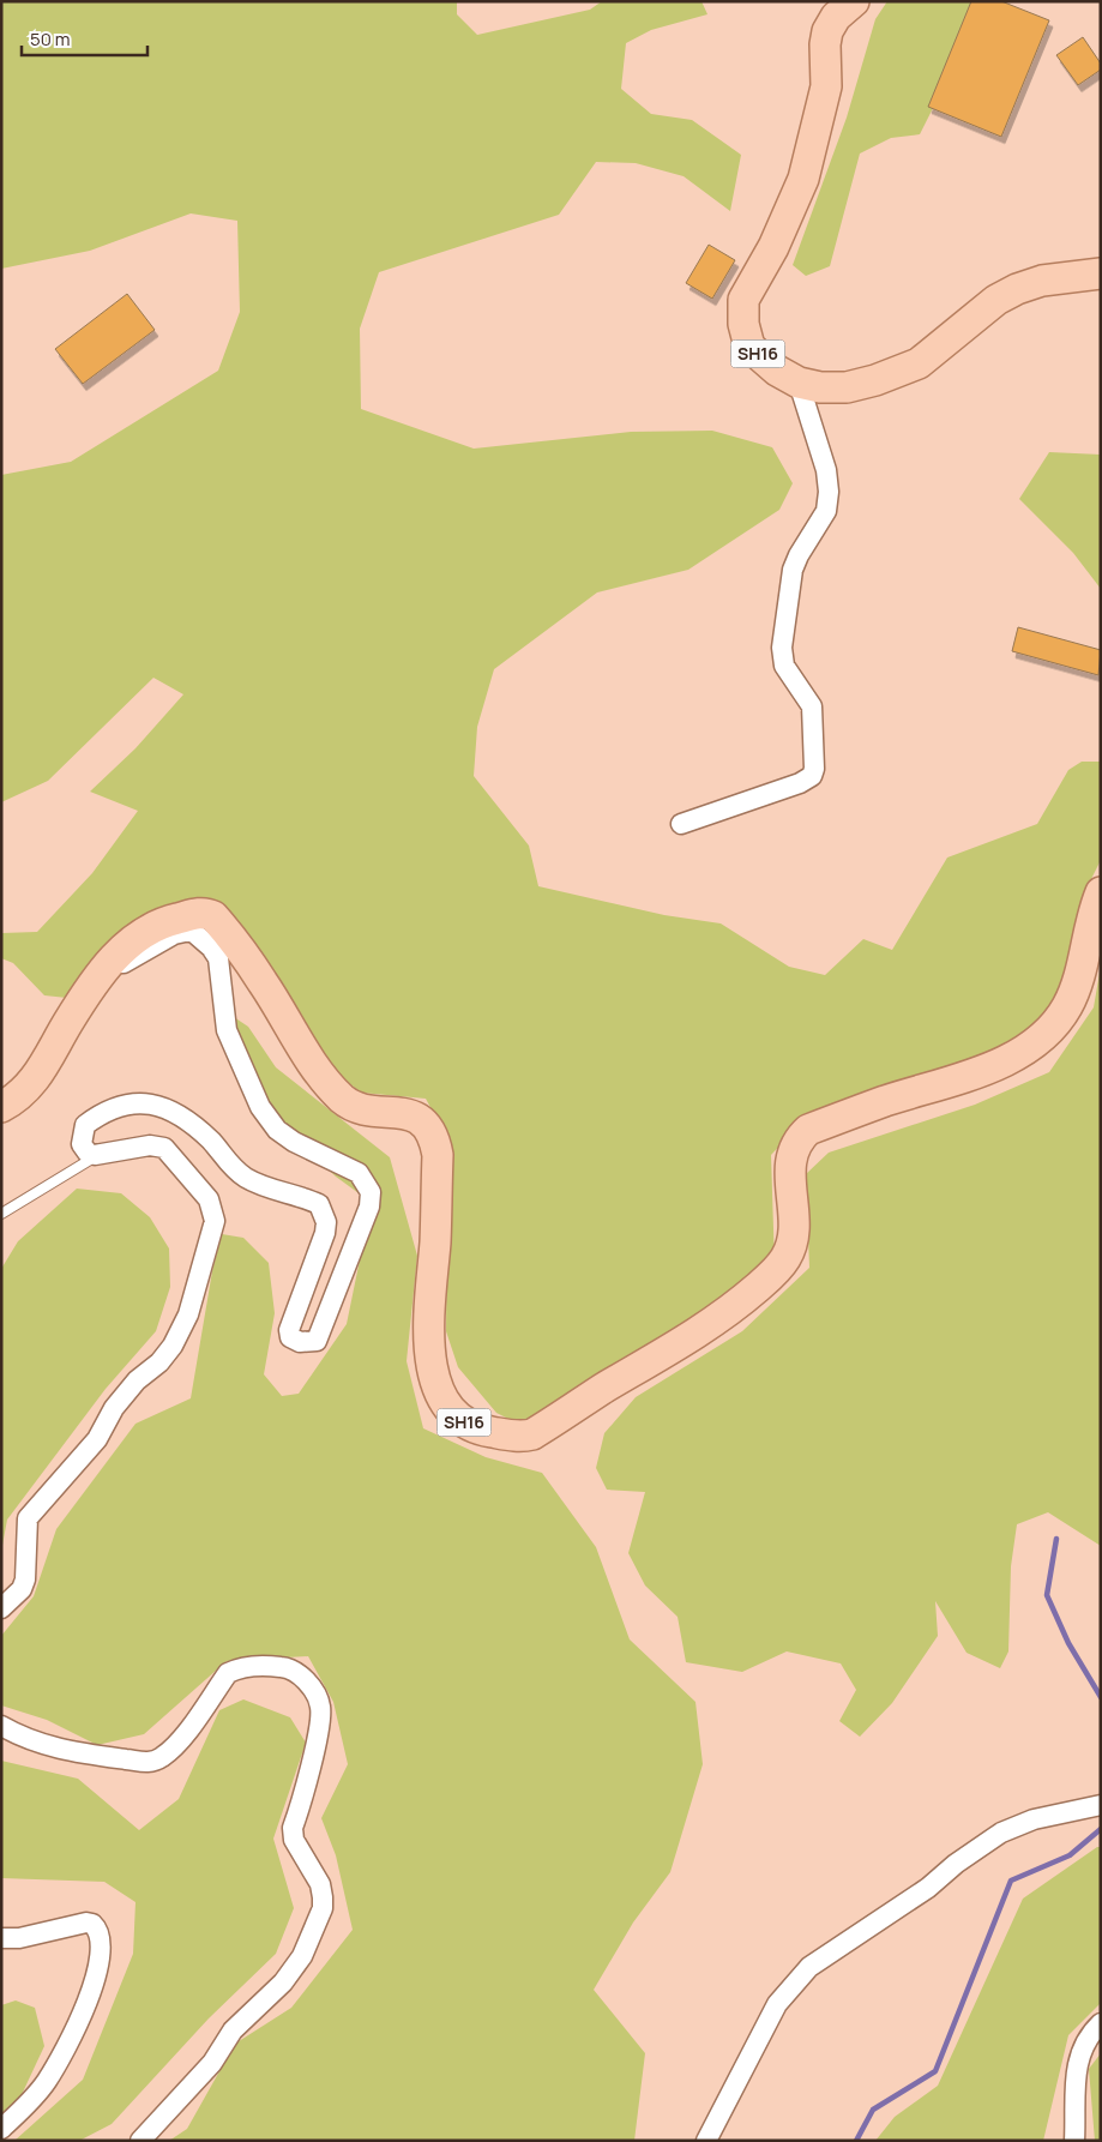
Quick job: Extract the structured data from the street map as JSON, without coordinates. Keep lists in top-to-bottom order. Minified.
{"streets":{"main road":["SH16"]},"scale_bar":"50 m"}
